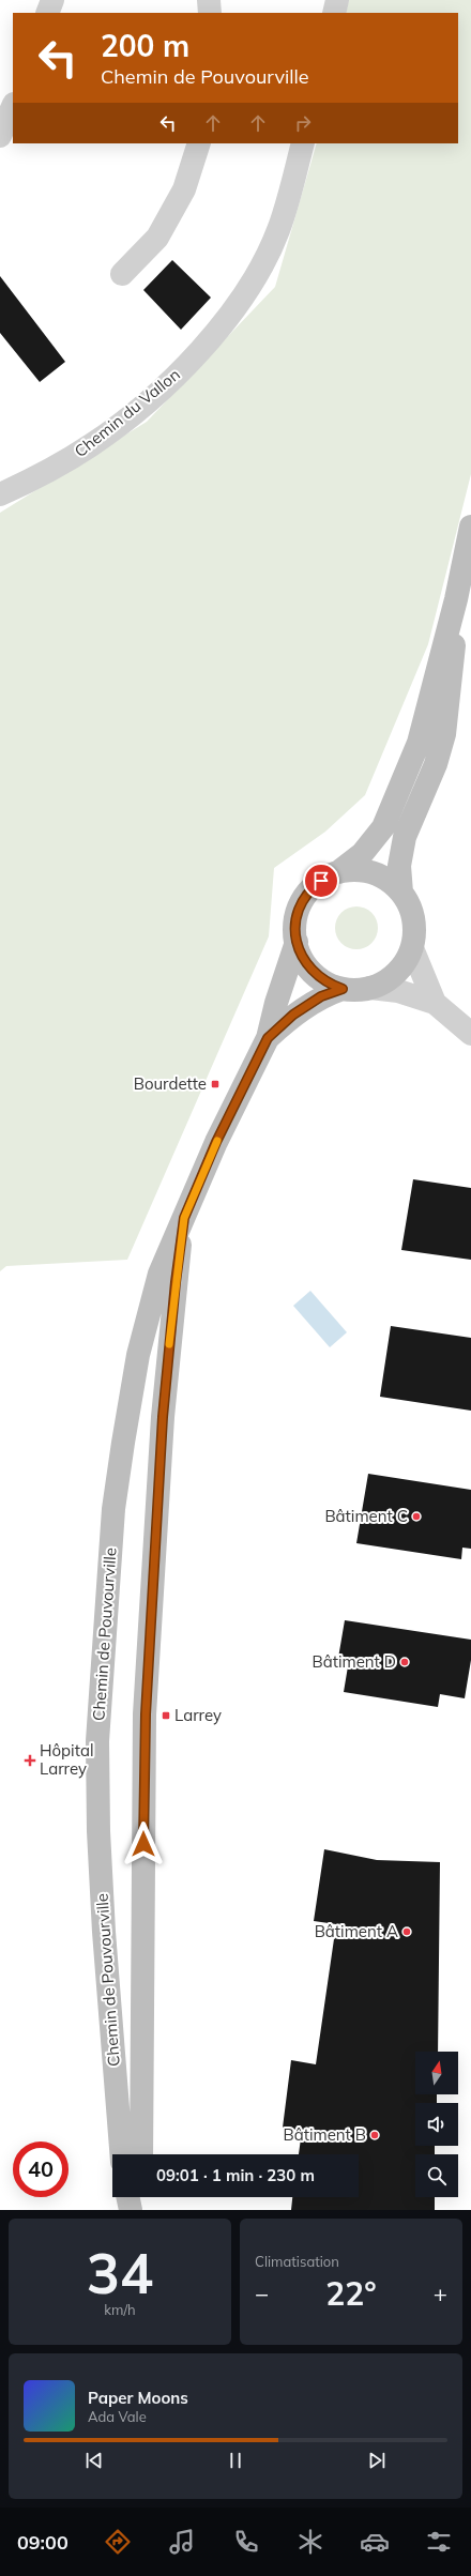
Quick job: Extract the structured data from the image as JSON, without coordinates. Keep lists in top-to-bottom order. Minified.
{"streets":{"street":["Chemin du Vallon","Chemin de Pouvourville"]},"places":{"transit":["Bourdette","Larrey"],"other":["Bâtiment C","Bâtiment D","Bâtiment A","Bâtiment B"],"health":["Hôpital Larrey"]},"north":"top","page":{"turn":["200 m","Chemin de Pouvourville"],"limit":"40","trip":"09:01 · 1 min · 230 m","tile":[["34","km/h"],"Climatisation"],"heat":["−","22°","+"],"song":["Paper Moons","Ada Vale"],"tabs":"09:00"}}
